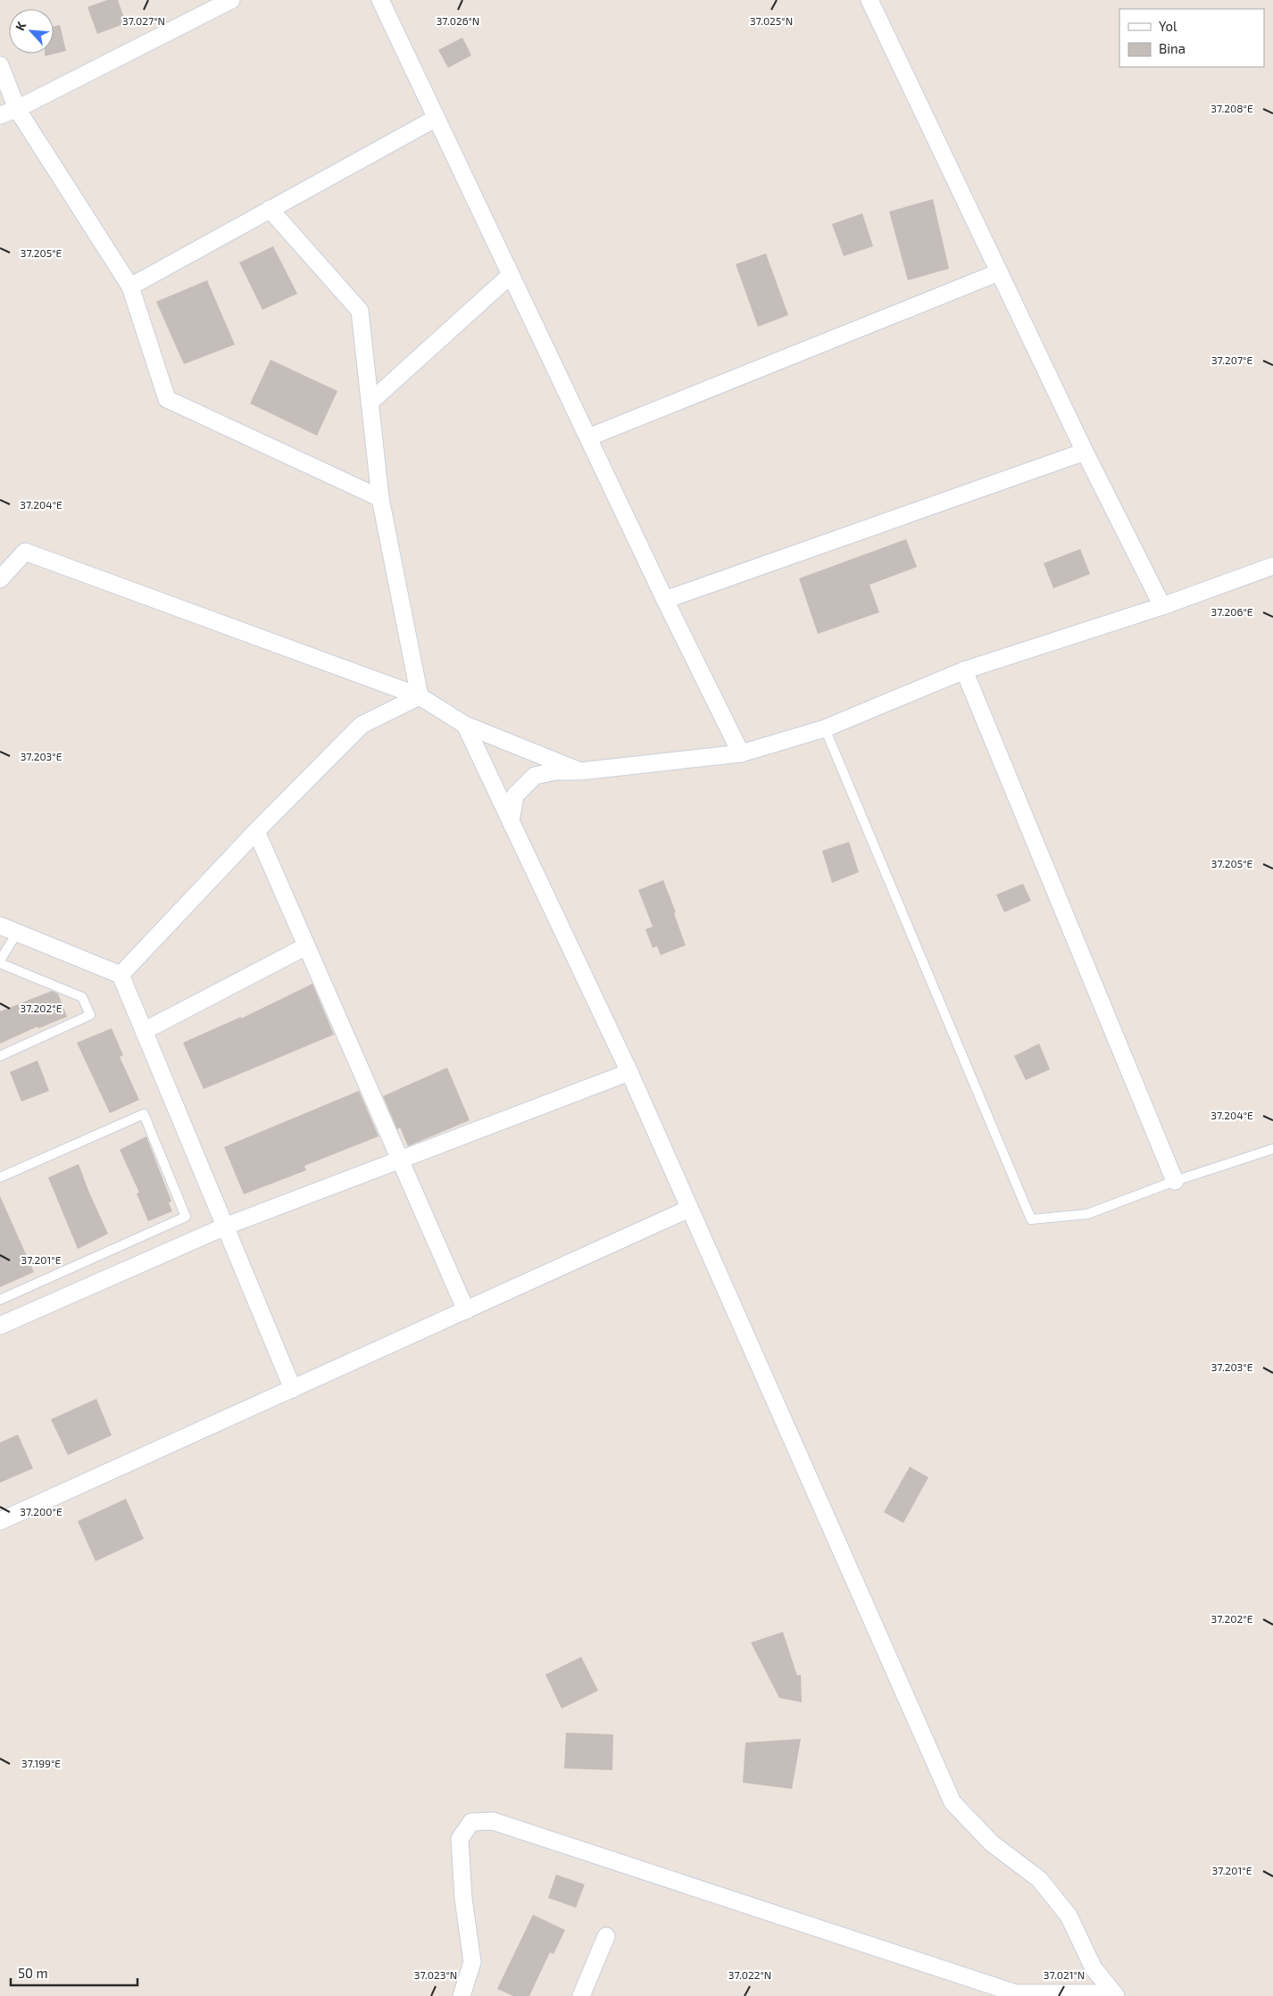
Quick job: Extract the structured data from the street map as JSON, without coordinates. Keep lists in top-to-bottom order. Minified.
{"legend":["Yol","Bina"],"scale_bar":"50 m","north":"top left","coordinates":["37.027°N","37.026°N","37.025°N","37.208°E","37.205°E","37.207°E","37.204°E","37.206°E","37.203°E","37.202°E","37.201°E","37.200°E","37.199°E","37.023°N","37.022°N","37.021°N"]}
